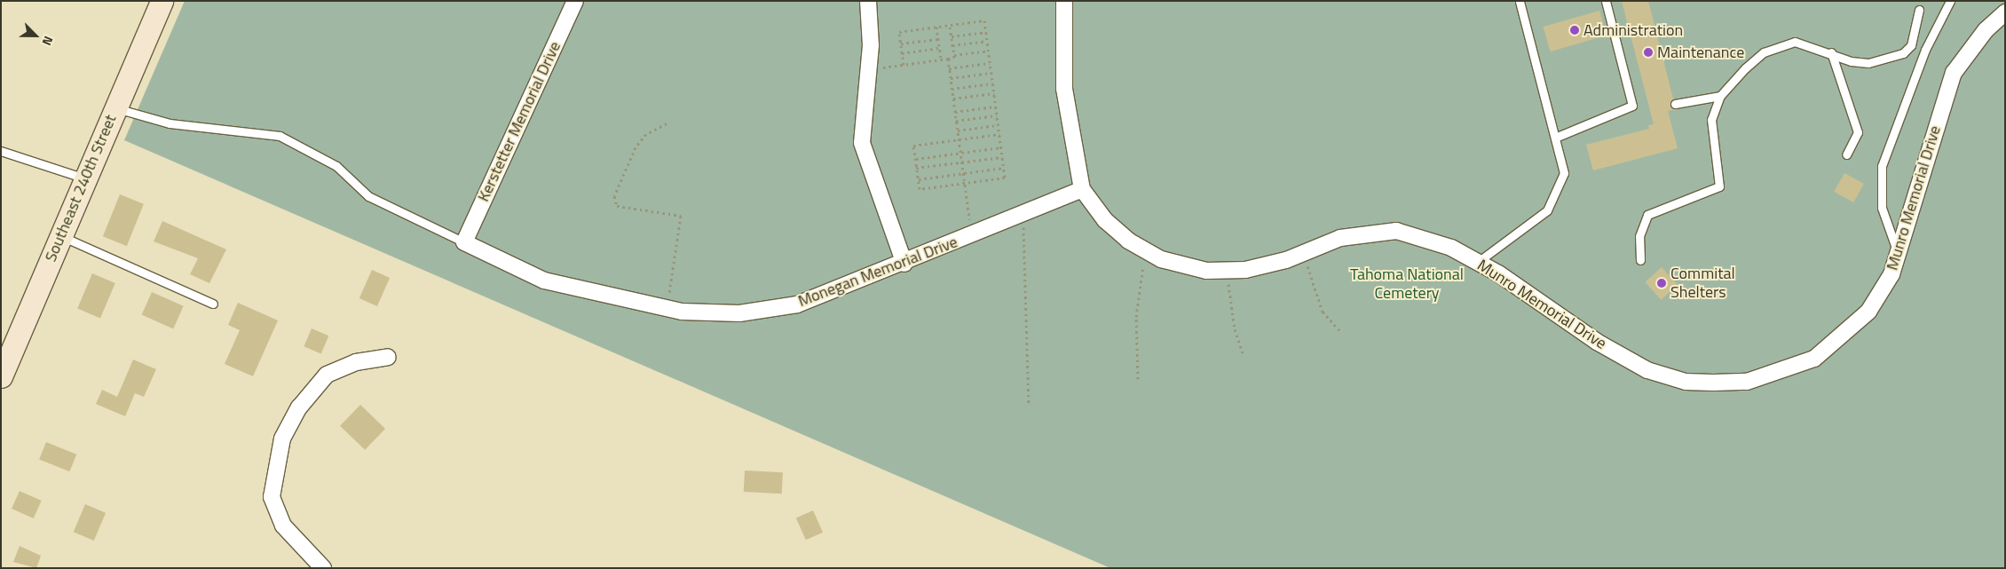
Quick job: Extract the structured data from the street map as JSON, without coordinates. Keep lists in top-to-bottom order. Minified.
{"streets":{"main road":["Southeast 240th Street"],"street":["Kerstetter Memorial Drive","Munro Memorial Drive","Monegan Memorial Drive"]},"crossings":[["Kerstetter Memorial Drive","Monegan Memorial Drive"],["Munro Memorial Drive","Monegan Memorial Drive"]],"parks":["Tahoma National Cemetery"],"places":["Administration","Maintenance","Commital Shelters"],"north":"bottom right"}
